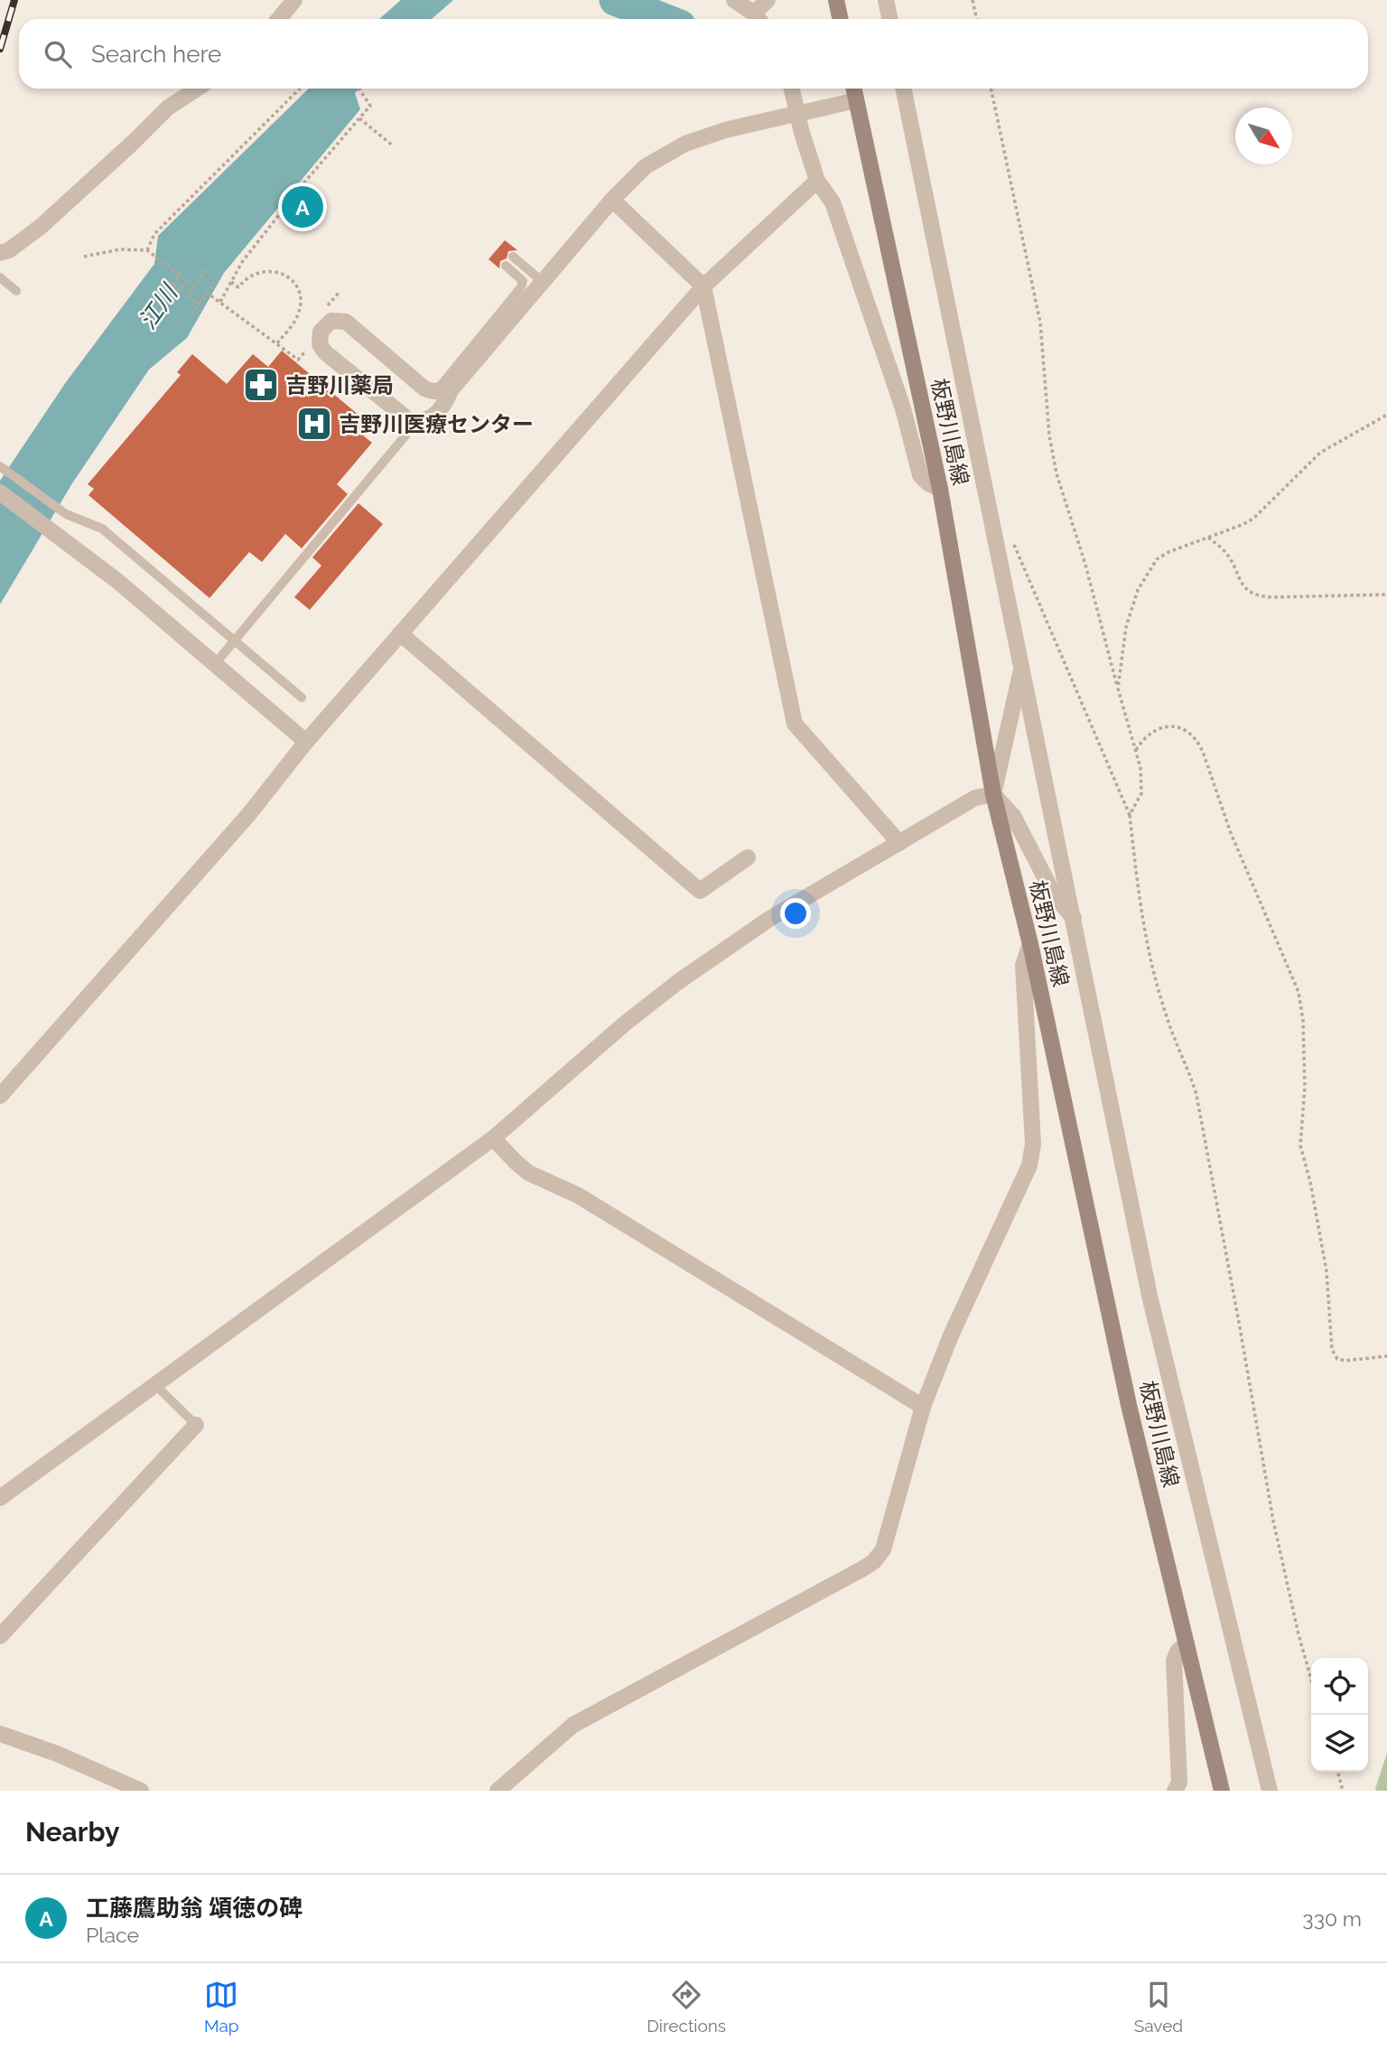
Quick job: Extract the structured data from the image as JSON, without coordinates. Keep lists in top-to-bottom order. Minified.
{"streets":{"main road":["板野川島線"]},"water":["江川"],"places":{"pharmacy":["吉野川薬局"],"hospital":["吉野川医療センター"]},"north":"bottom right","page":{"search":"Search here","pins":"A","heading":"Nearby","list":[{"mark":"A","name":"工藤鷹助翁 頌徳の碑","note":"Place","value":"330 m"}],"nav":["Map","Directions","Saved"]}}
